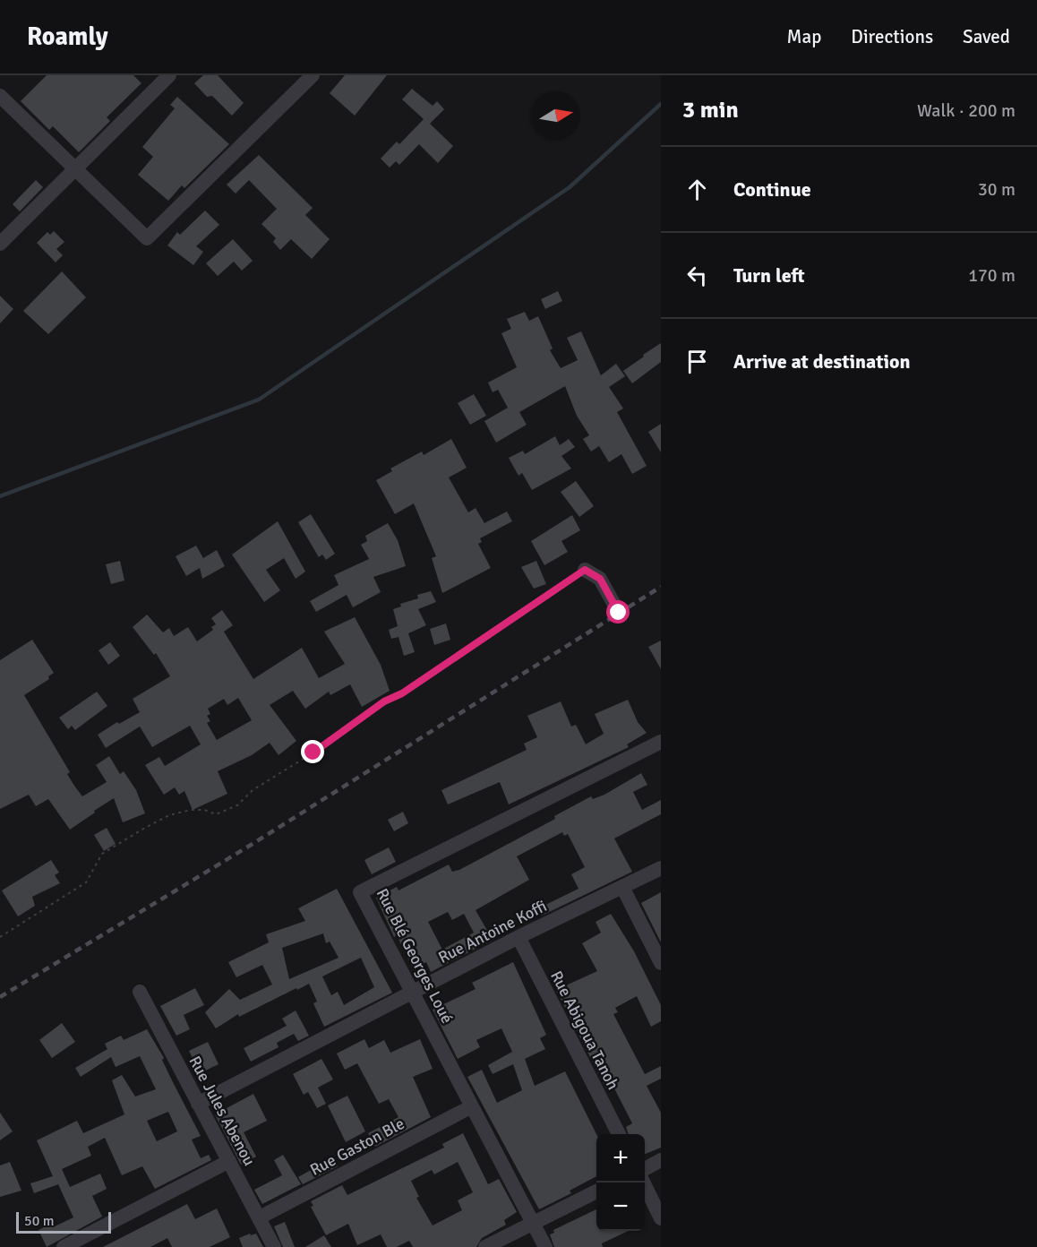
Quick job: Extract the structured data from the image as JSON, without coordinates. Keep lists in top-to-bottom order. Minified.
{"streets":{"street":["Rue Antoine Koffi","Rue Blé Georges Loué","Rue Abigoua Tanoh","Rue Jules Abenou","Rue Gaston Ble"]},"crossings":[["Rue Antoine Koffi","Rue Blé Georges Loué"],["Rue Antoine Koffi","Rue Abigoua Tanoh"],["Rue Antoine Koffi","Rue Jules Abenou"],["Rue Blé Georges Loué","Rue Gaston Ble"],["Rue Jules Abenou","Rue Gaston Ble"]],"scale_bar":"50 m","north":"right","page":{"header":"Roamly","nav":["Map","Directions","Saved"],"heading":["3 min","Walk · 200 m"],"list":[["Continue","30 m"],["Turn left","170 m"],"Arrive at destination"],"map_buttons":["+","−"],"scale":"50 m"}}
